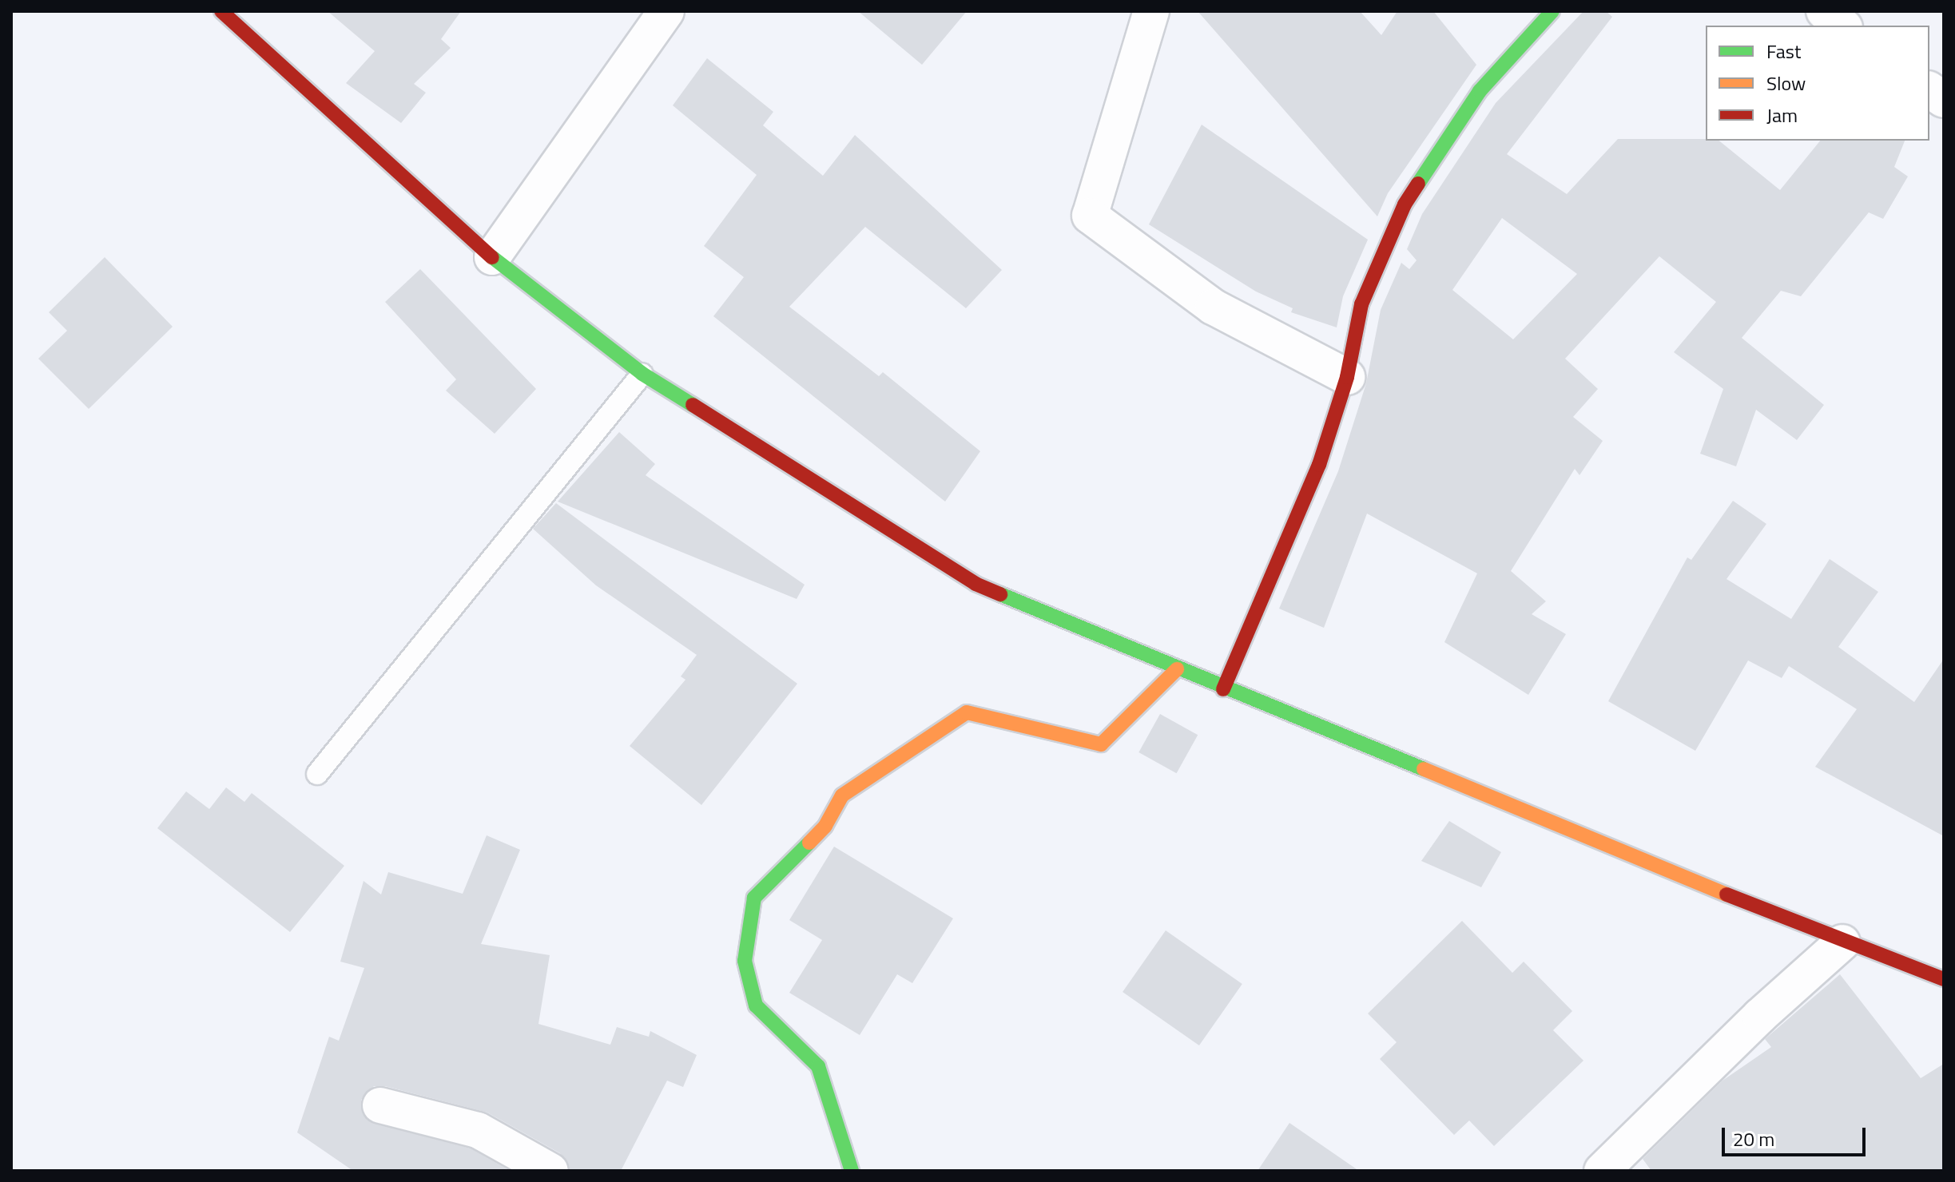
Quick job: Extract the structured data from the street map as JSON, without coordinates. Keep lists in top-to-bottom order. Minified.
{"legend":["Fast","Slow","Jam"],"scale_bar":"20 m"}
